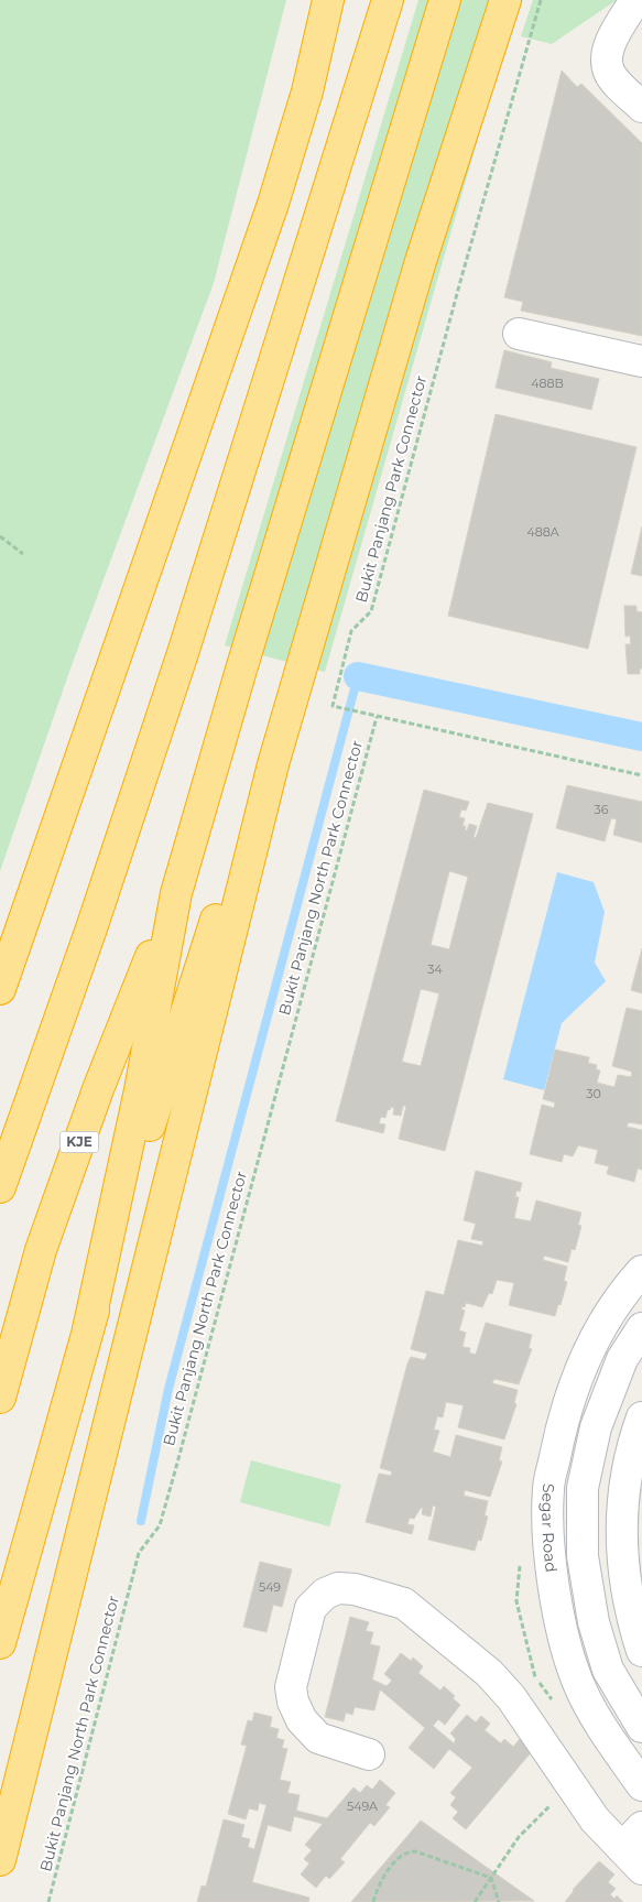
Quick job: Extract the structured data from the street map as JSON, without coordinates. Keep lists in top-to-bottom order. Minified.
{"streets":{"highway":["KJE"],"street":["Segar Road"],"path":["Bukit Panjang Park Connector","Bukit Panjang North Park Connector"]},"crossings":[["Bukit Panjang Park Connector","Bukit Panjang North Park Connector"]],"house_numbers":["488B","488A","36","34","30","549","549A"]}
